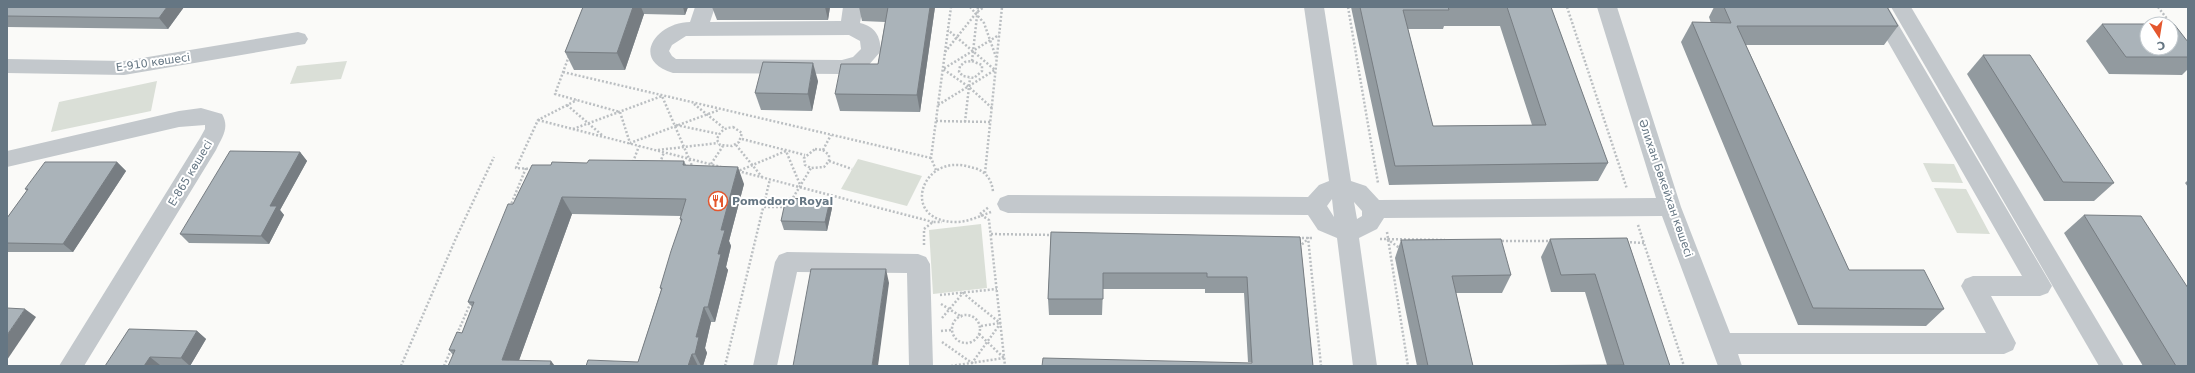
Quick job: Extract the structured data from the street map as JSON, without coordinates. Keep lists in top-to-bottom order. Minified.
{"streets":{"street":["Е-910 көшесі","Е-865 көшесі","Әлихан Бөкейхан көшесі"]},"places":{"restaurant":["Pomodoro Royal"]},"north":"bottom"}
